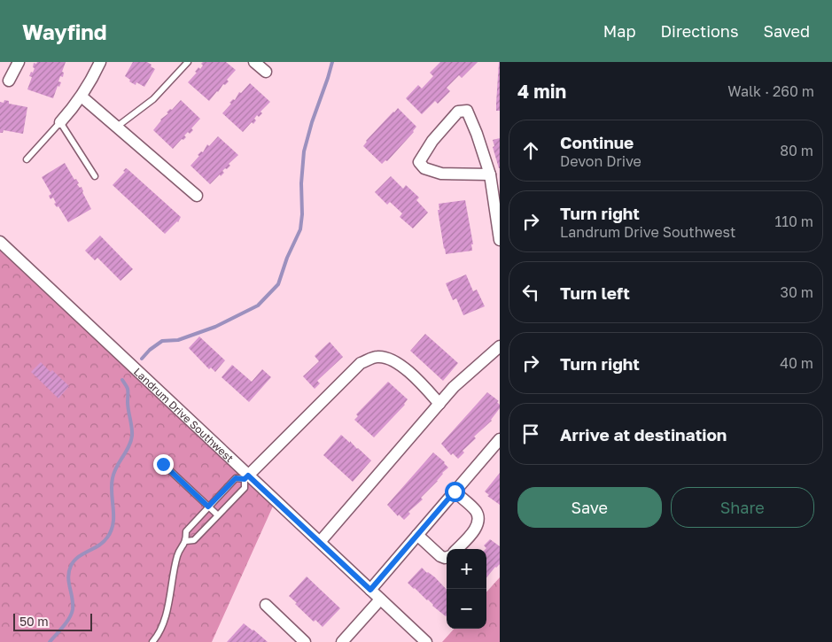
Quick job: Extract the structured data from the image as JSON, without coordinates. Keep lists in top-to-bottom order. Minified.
{"streets":{"street":["Landrum Drive Southwest"]},"scale_bar":"50 m","page":{"header":"Wayfind","nav":["Map","Directions","Saved"],"heading":["4 min","Walk · 260 m"],"list":[["Continue","Devon Drive","80 m"],["Turn right","Landrum Drive Southwest","110 m"],["Turn left","30 m"],["Turn right","40 m"],"Arrive at destination"],"buttons":["Save","Share"],"map_buttons":["+","−"],"scale":"50 m"}}
